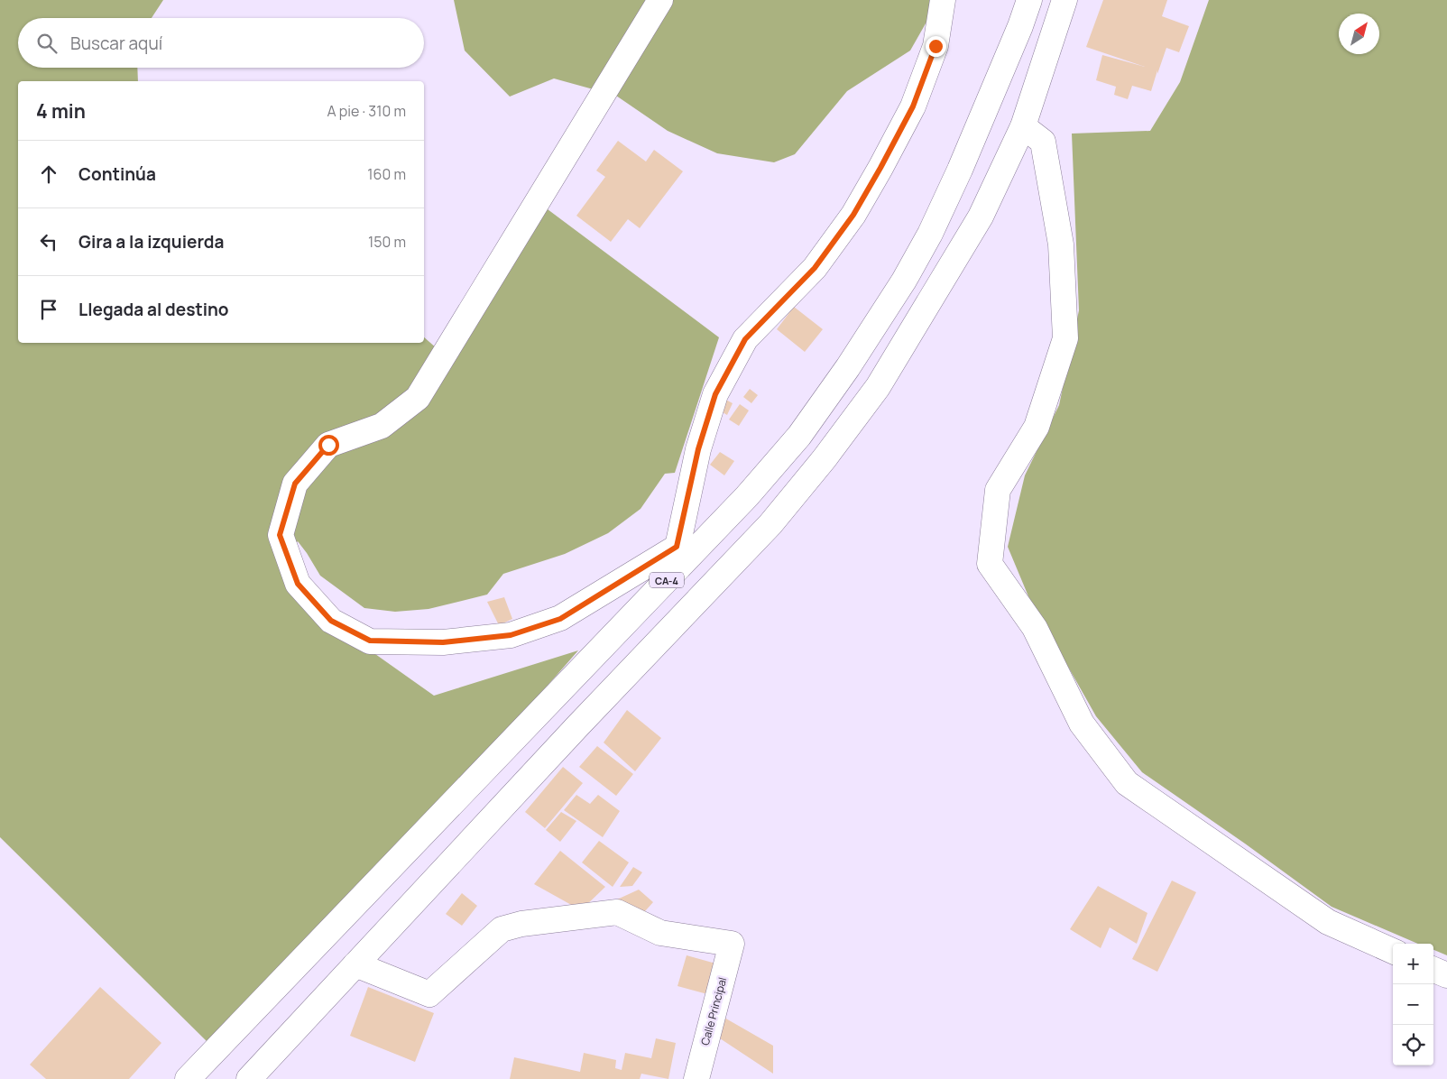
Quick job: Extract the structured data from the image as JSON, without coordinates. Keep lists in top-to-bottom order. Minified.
{"streets":{"main road":["CA-4","Calle Principal"]},"north":"top right","page":{"search":"Buscar aquí","heading":["4 min","A pie · 310 m"],"list":[["Continúa","160 m"],["Gira a la izquierda","150 m"],"Llegada al destino"],"map_buttons":["+","−"]}}
